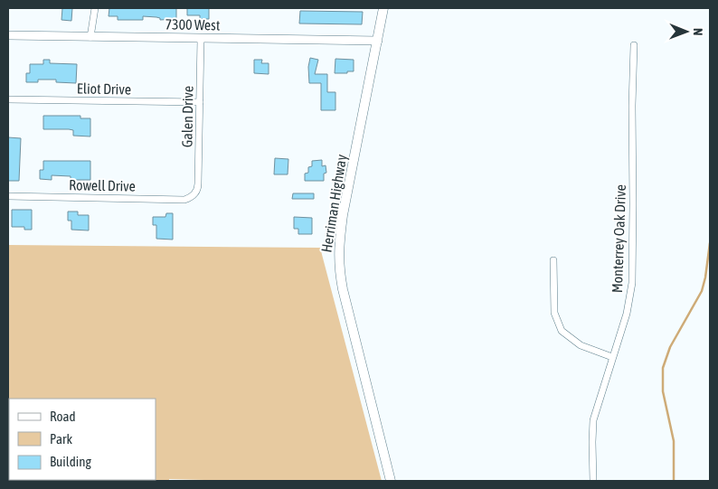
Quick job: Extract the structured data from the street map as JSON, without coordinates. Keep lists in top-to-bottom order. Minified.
{"streets":{"main road":["Herriman Highway"],"street":["7300 West","Eliot Drive","Galen Drive","Rowell Drive","Monterrey Oak Drive"]},"crossings":[["7300 West","Galen Drive"],["7300 West","Herriman Highway"],["Eliot Drive","Galen Drive"],["Galen Drive","Rowell Drive"]],"legend":["Road","Park","Building"],"north":"right"}
